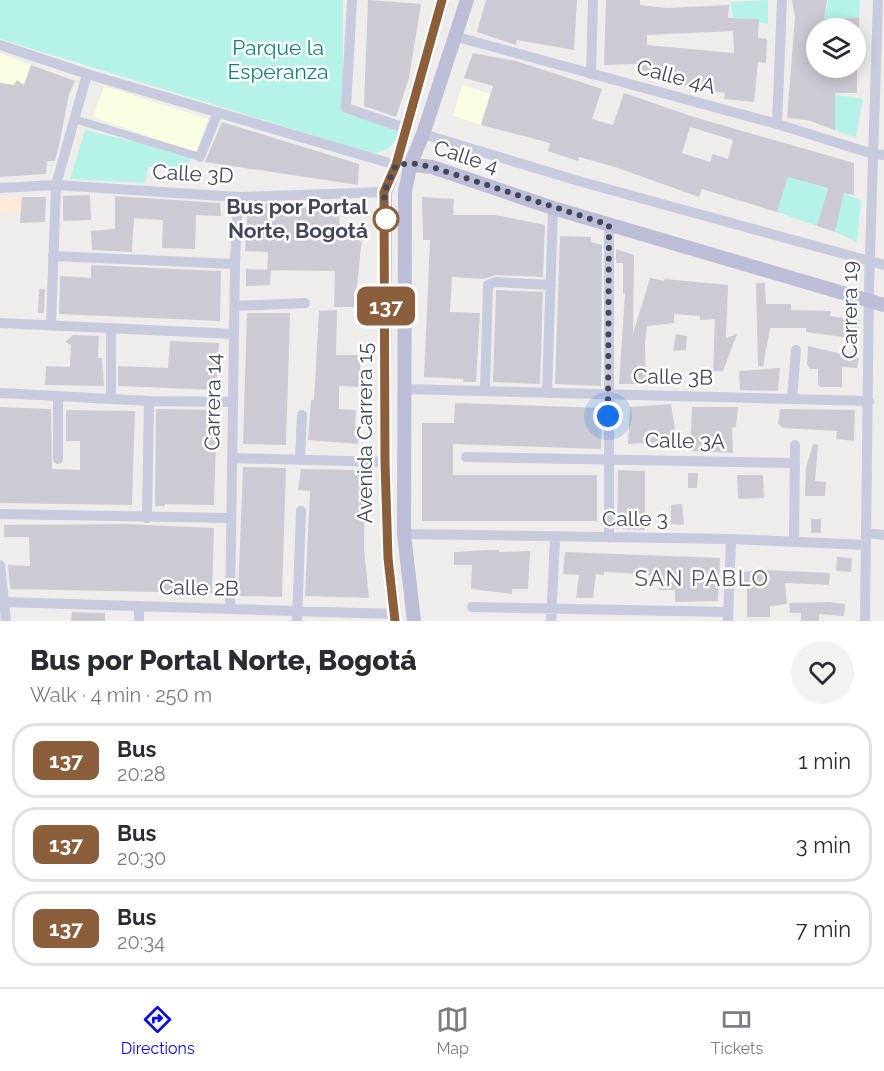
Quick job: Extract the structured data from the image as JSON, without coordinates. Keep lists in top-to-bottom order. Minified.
{"streets":{"main road":["Calle 4","Avenida Carrera 15"],"street":["Calle 4A","Calle 3D","Carrera 19","Calle 3B","Carrera 14","Calle 3A","Calle 3","Calle 2B"]},"crossings":[["Calle 4A","Carrera 19"],["Calle 4A","Avenida Carrera 15"],["Calle 4","Carrera 19"],["Calle 4","Avenida Carrera 15"],["Calle 3D","Carrera 14"],["Calle 3D","Avenida Carrera 15"],["Carrera 19","Calle 3B"],["Carrera 19","Calle 3"],["Calle 3B","Avenida Carrera 15"],["Carrera 14","Calle 2B"],["Avenida Carrera 15","Calle 3"],["Avenida Carrera 15","Calle 2B"]],"districts":["SAN PABLO"],"parks":["Parque la Esperanza"],"places":["Bus por Portal Norte, Bogotá"],"lines":["bus line 137"],"page":{"on_map":"137","heading":["Bus por Portal Norte, Bogotá","Walk · 4 min · 250 m"],"list":[{"mark":"137","name":"Bus","note":"20:28","value":"1 min"},{"mark":"137","name":"Bus","note":"20:30","value":"3 min"},{"mark":"137","name":"Bus","note":"20:34","value":"7 min"}],"tabs":["Directions","Map","Tickets"]}}
